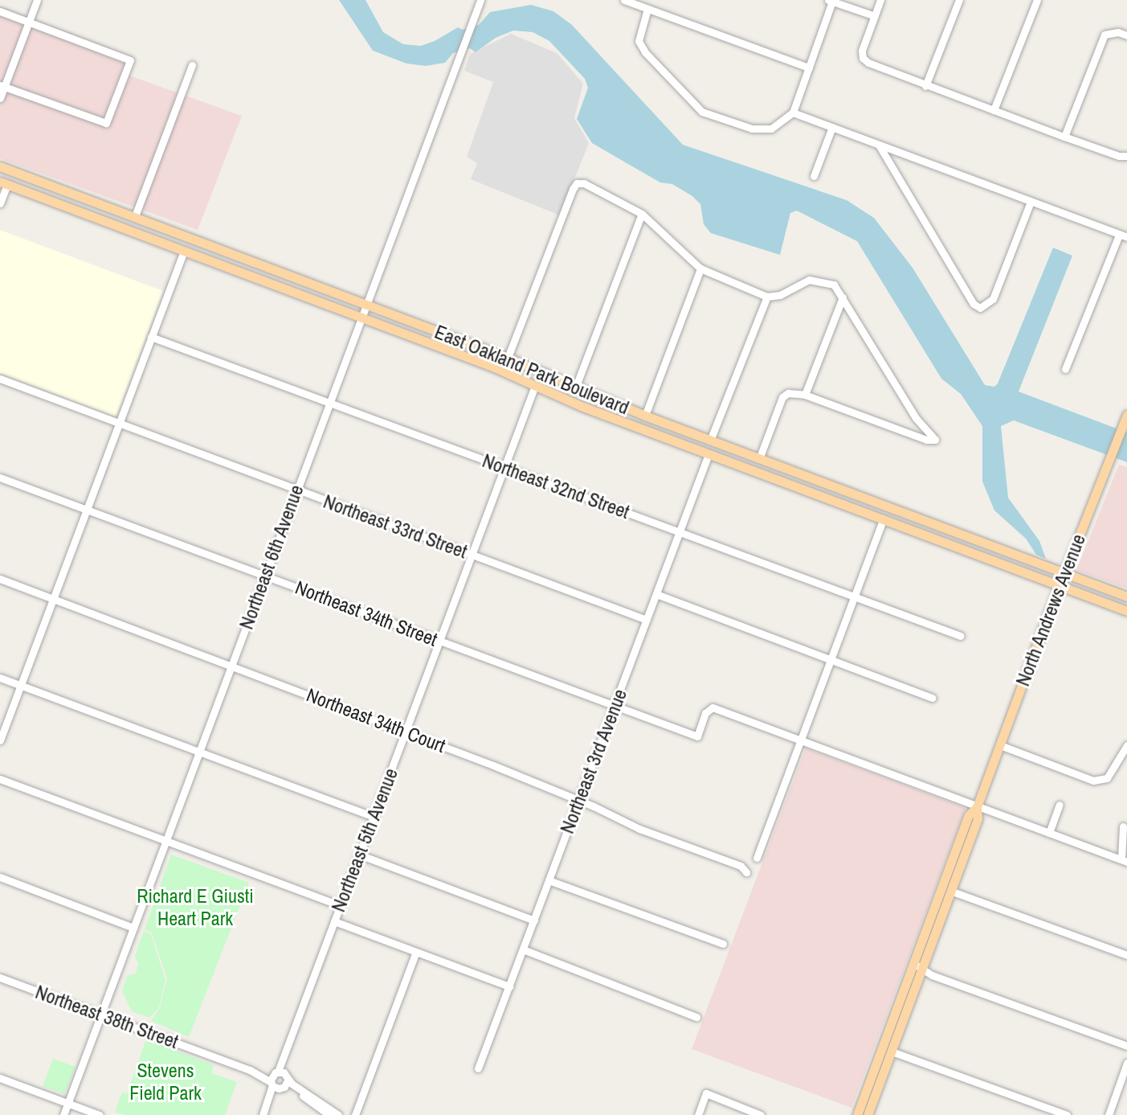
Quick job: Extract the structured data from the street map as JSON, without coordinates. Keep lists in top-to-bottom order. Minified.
{"streets":{"main road":["East Oakland Park Boulevard","North Andrews Avenue"],"street":["Northeast 32nd Street","Northeast 33rd Street","Northeast 6th Avenue","Northeast 34th Street","Northeast 34th Court","Northeast 3rd Avenue","Northeast 5th Avenue","Northeast 38th Street"]},"crossings":[["East Oakland Park Boulevard","Northeast 6th Avenue"],["East Oakland Park Boulevard","North Andrews Avenue"],["East Oakland Park Boulevard","Northeast 3rd Avenue"],["East Oakland Park Boulevard","Northeast 5th Avenue"],["Northeast 32nd Street","Northeast 6th Avenue"],["Northeast 32nd Street","Northeast 3rd Avenue"],["Northeast 32nd Street","Northeast 5th Avenue"],["Northeast 33rd Street","Northeast 6th Avenue"],["Northeast 33rd Street","Northeast 3rd Avenue"],["Northeast 33rd Street","Northeast 5th Avenue"],["Northeast 6th Avenue","Northeast 34th Street"],["Northeast 6th Avenue","Northeast 34th Court"],["Northeast 6th Avenue","Northeast 38th Street"],["Northeast 34th Street","Northeast 3rd Avenue"],["Northeast 34th Street","Northeast 5th Avenue"],["Northeast 34th Court","Northeast 3rd Avenue"],["Northeast 34th Court","Northeast 5th Avenue"],["Northeast 5th Avenue","Northeast 38th Street"]],"parks":["Richard E Giusti Heart Park","Stevens Field Park"]}
